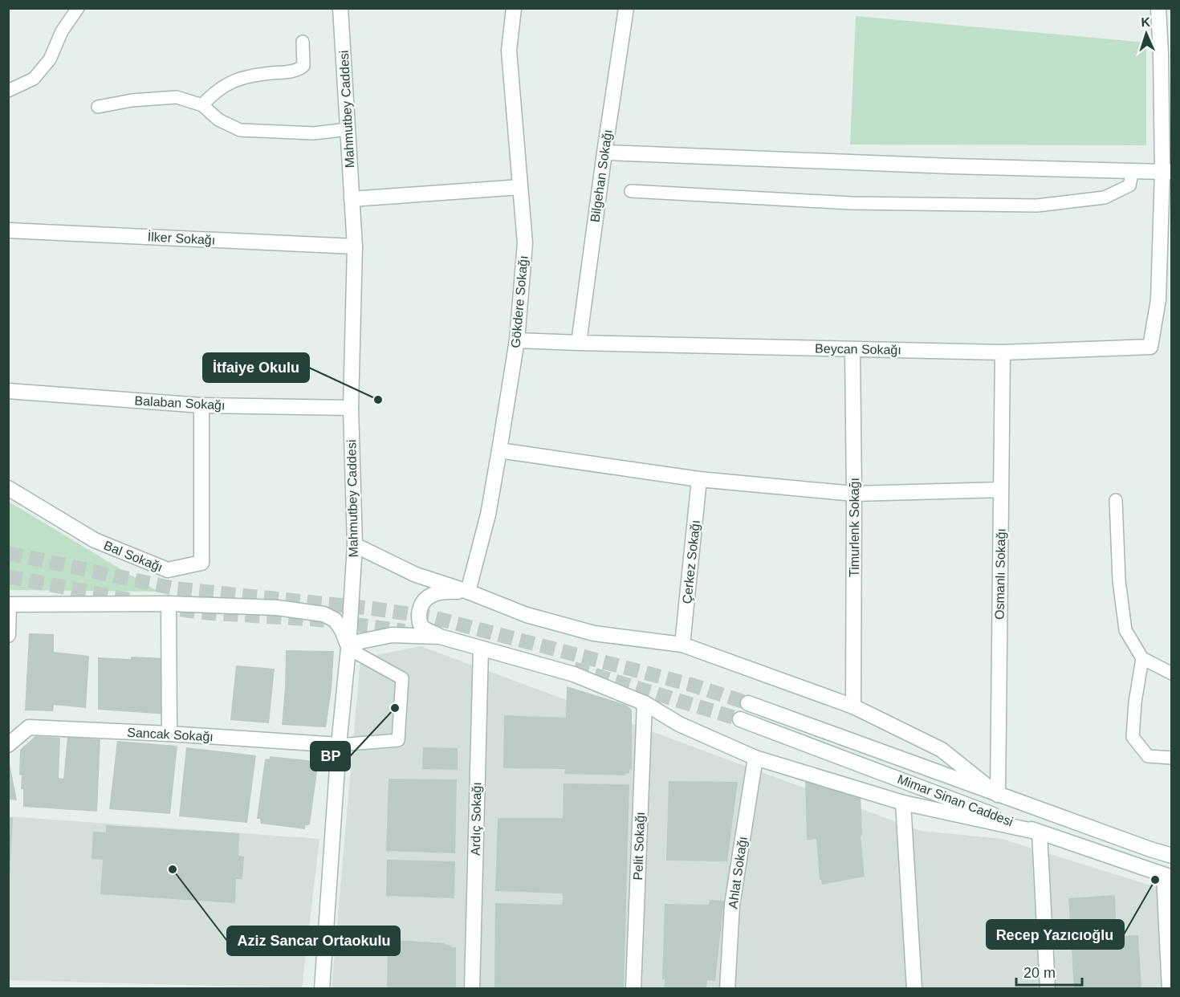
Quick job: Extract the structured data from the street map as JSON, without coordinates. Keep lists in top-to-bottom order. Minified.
{"streets":{"street":["Mahmutbey Caddesi","Bilgehan Sokağı","İlker Sokağı","Gökdere Sokağı","Beycan Sokağı","Balaban Sokağı","Timurlenk Sokağı","Bal Sokağı","Çerkez Sokağı","Osmanlı Sokağı","Sancak Sokağı","Mimar Sinan Caddesi","Ardıç Sokağı","Pelit Sokağı","Ahlat Sokağı"]},"crossings":[["Mahmutbey Caddesi","İlker Sokağı"],["Mahmutbey Caddesi","Balaban Sokağı"],["Mahmutbey Caddesi","Sancak Sokağı"],["Bilgehan Sokağı","Beycan Sokağı"],["Gökdere Sokağı","Beycan Sokağı"],["Beycan Sokağı","Timurlenk Sokağı"],["Beycan Sokağı","Osmanlı Sokağı"],["Balaban Sokağı","Bal Sokağı"],["Osmanlı Sokağı","Mimar Sinan Caddesi"]],"places":["İtfaiye Okulu","BP","Aziz Sancar Ortaokulu","Recep Yazıcıoğlu"],"scale_bar":"20 m","north":"top"}
